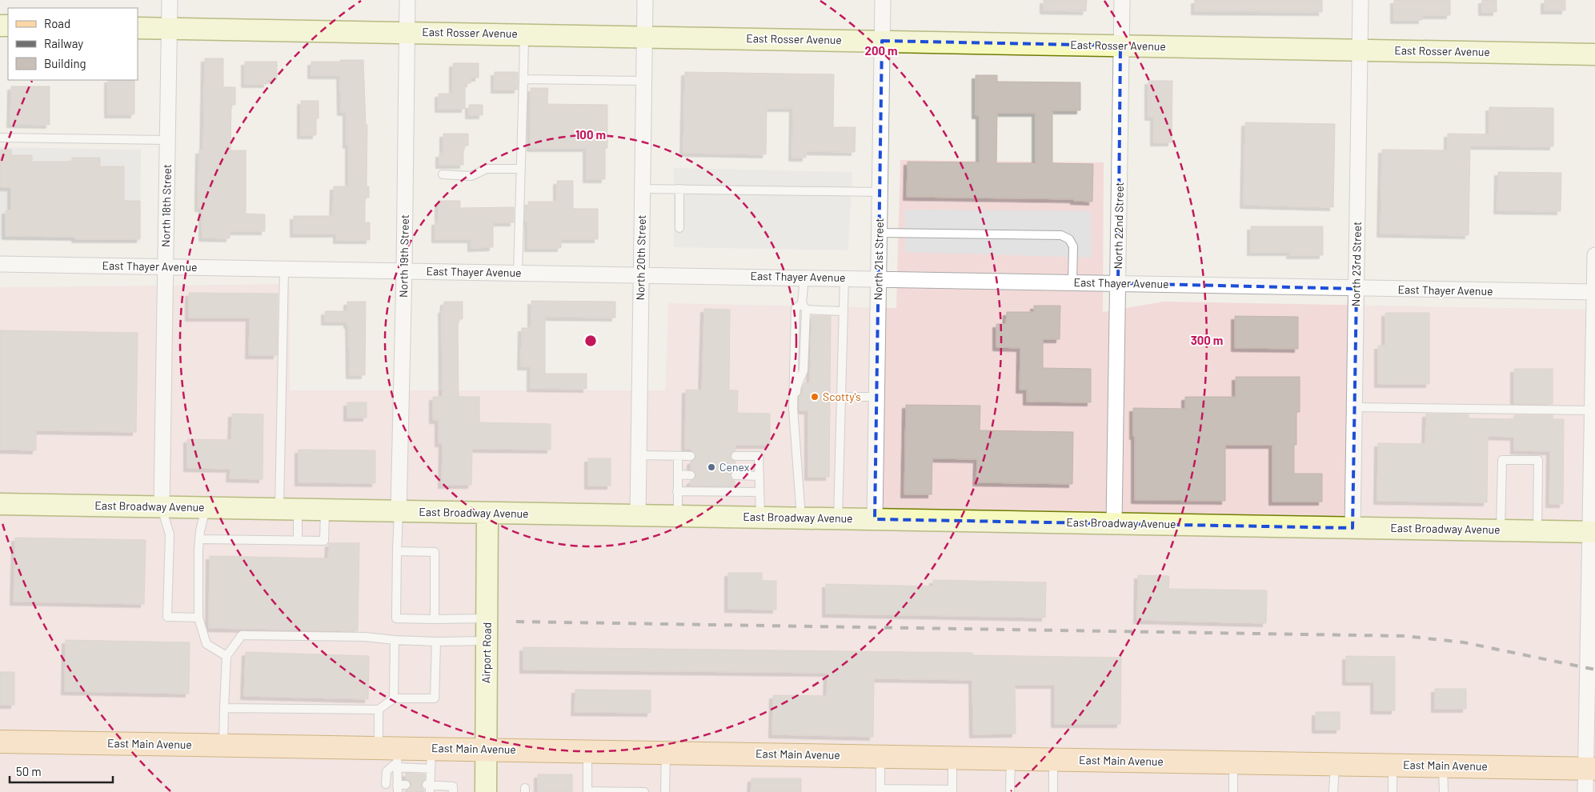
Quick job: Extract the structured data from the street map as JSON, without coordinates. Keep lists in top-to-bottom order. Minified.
{"streets":{"main road":["East Main Avenue"],"street":["East Rosser Avenue","North 18th Street","North 22nd Street","North 19th Street","North 20th Street","North 21st Street","North 23rd Street","East Thayer Avenue","East Broadway Avenue","Airport Road"]},"crossings":[["East Rosser Avenue","North 18th Street"],["East Rosser Avenue","North 22nd Street"],["East Rosser Avenue","North 19th Street"],["East Rosser Avenue","North 20th Street"],["East Rosser Avenue","North 21st Street"],["East Rosser Avenue","North 23rd Street"],["North 18th Street","East Thayer Avenue"],["North 18th Street","East Broadway Avenue"],["North 22nd Street","East Thayer Avenue"],["North 22nd Street","East Broadway Avenue"],["North 19th Street","East Thayer Avenue"],["North 19th Street","East Broadway Avenue"],["North 20th Street","East Thayer Avenue"],["North 20th Street","East Broadway Avenue"],["North 21st Street","East Thayer Avenue"],["North 21st Street","East Broadway Avenue"],["North 23rd Street","East Thayer Avenue"],["North 23rd Street","East Broadway Avenue"],["East Broadway Avenue","Airport Road"],["Airport Road","East Main Avenue"]],"places":["Scotty's","Cenex"],"legend":["Road","Railway","Building"],"scale_bar":"50 m","rings":["200 m","100 m","300 m"]}
